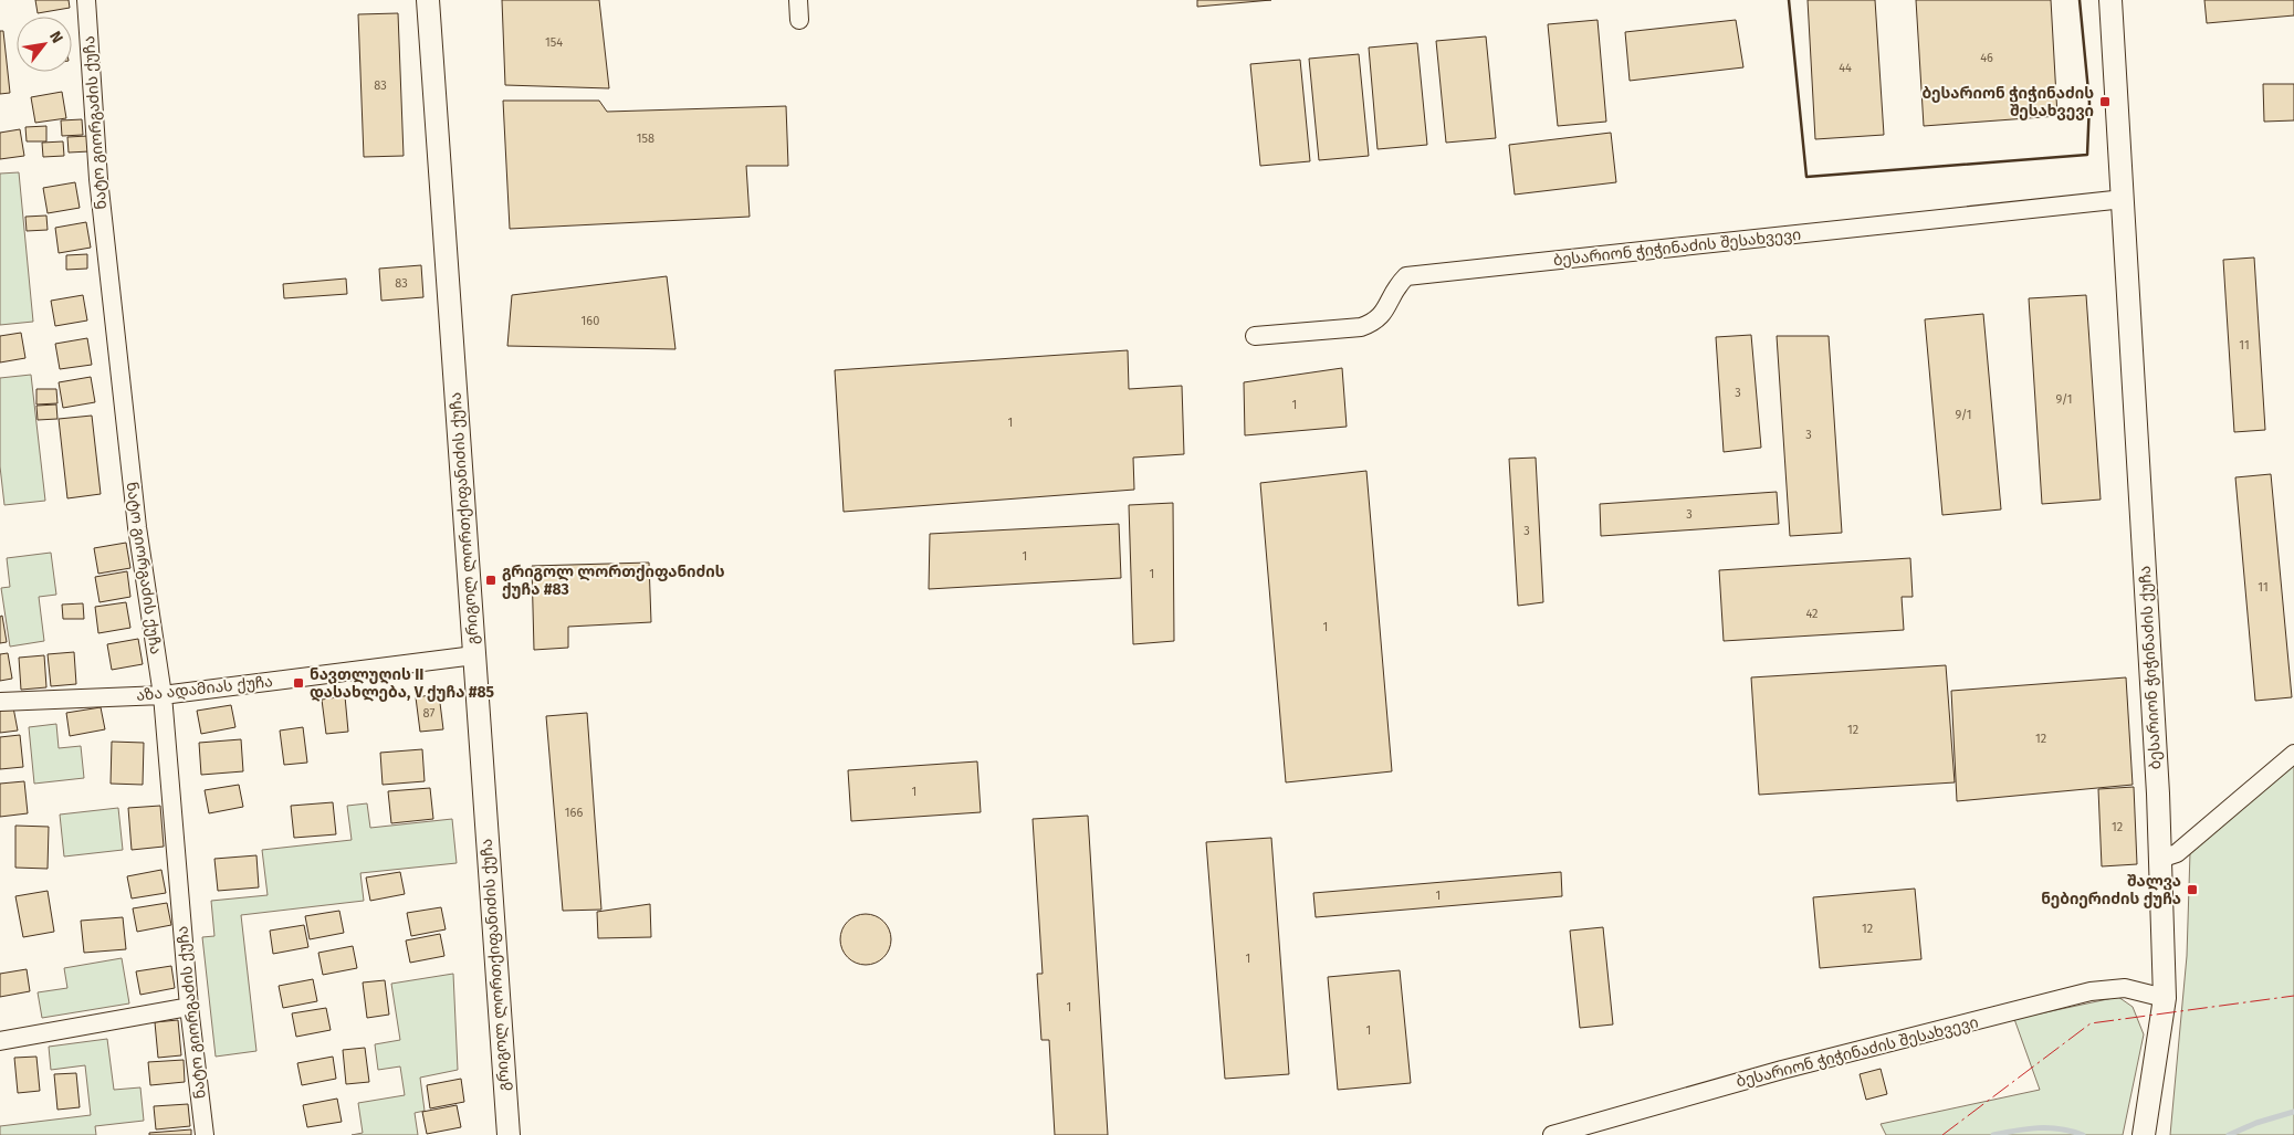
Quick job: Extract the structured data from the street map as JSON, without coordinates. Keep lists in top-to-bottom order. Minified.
{"streets":{"street":["ნატო გიორგაძის ქუჩა","ბესარიონ ჭიჭინაძის შესახვევი","გრიგოლ ლორთქიფანიძის ქუჩა","ბესარიონ ჭიჭინაძის ქუჩა","აზა ადამიას ქუჩა"]},"crossings":[["ნატო გიორგაძის ქუჩა","აზა ადამიას ქუჩა"],["ბესარიონ ჭიჭინაძის შესახვევი","ბესარიონ ჭიჭინაძის ქუჩა"],["გრიგოლ ლორთქიფანიძის ქუჩა","აზა ადამიას ქუჩა"]],"places":{"transit":["ბესარიონ ჭიჭინაძის შესახვევი","გრიგოლ ლორთქიფანიძის ქუჩა #83","ნავთლუღის II დასახლება, V ქუჩა #85","შალვა ნებიერიძის ქუჩა"]},"house_numbers":["154","46","44","83","158","83","160","11","3","9/1","1","9/1","1","3","3","3","1","1","11","42","1","87","12","12","1","166","12","1","12","1","1","1"],"north":"top right"}
